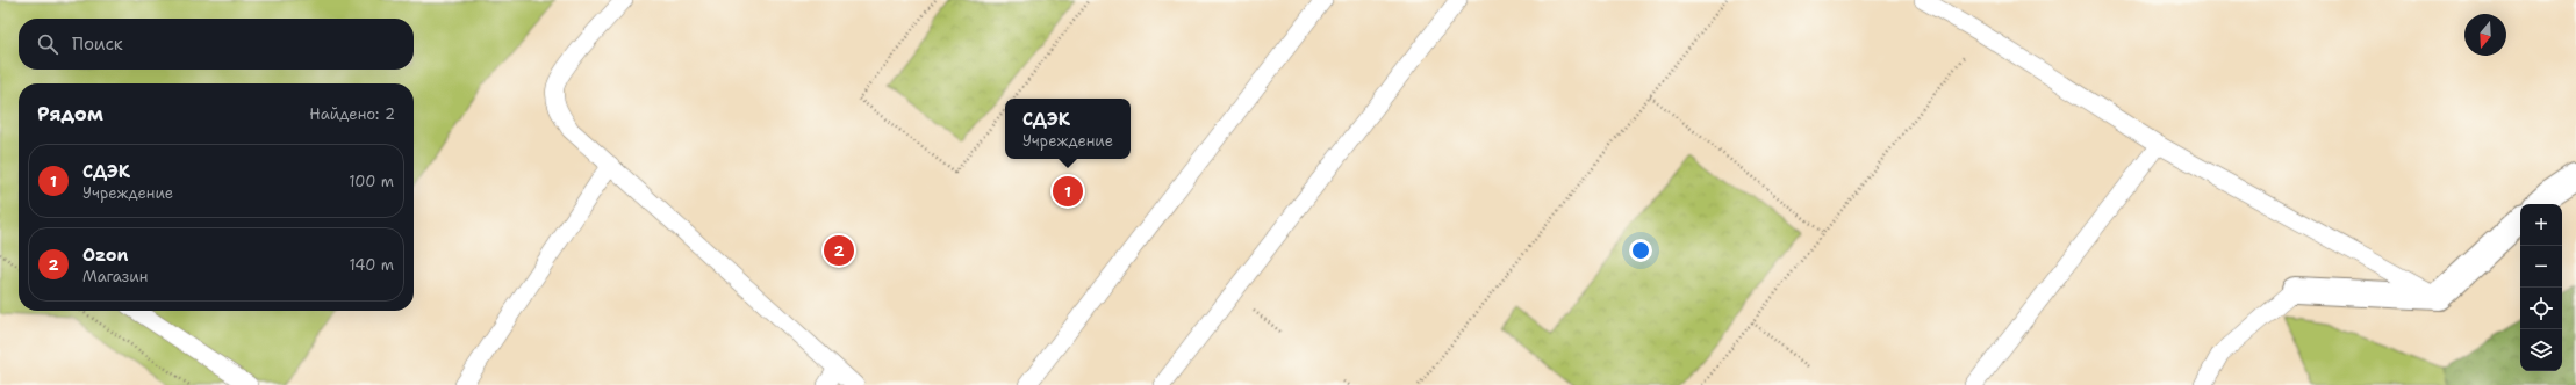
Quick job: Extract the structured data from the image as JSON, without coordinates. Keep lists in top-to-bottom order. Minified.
{"north":"bottom","page":{"search":"Поиск","heading":["Рядом","Найдено: 2"],"popup":["СДЭК","Учреждение"],"list":[{"mark":"1","name":"СДЭК","note":"Учреждение","value":"100 m"},{"mark":"2","name":"Ozon","note":"Магазин","value":"140 m"}],"pins":["1","2"],"map_buttons":["+","−"]}}
